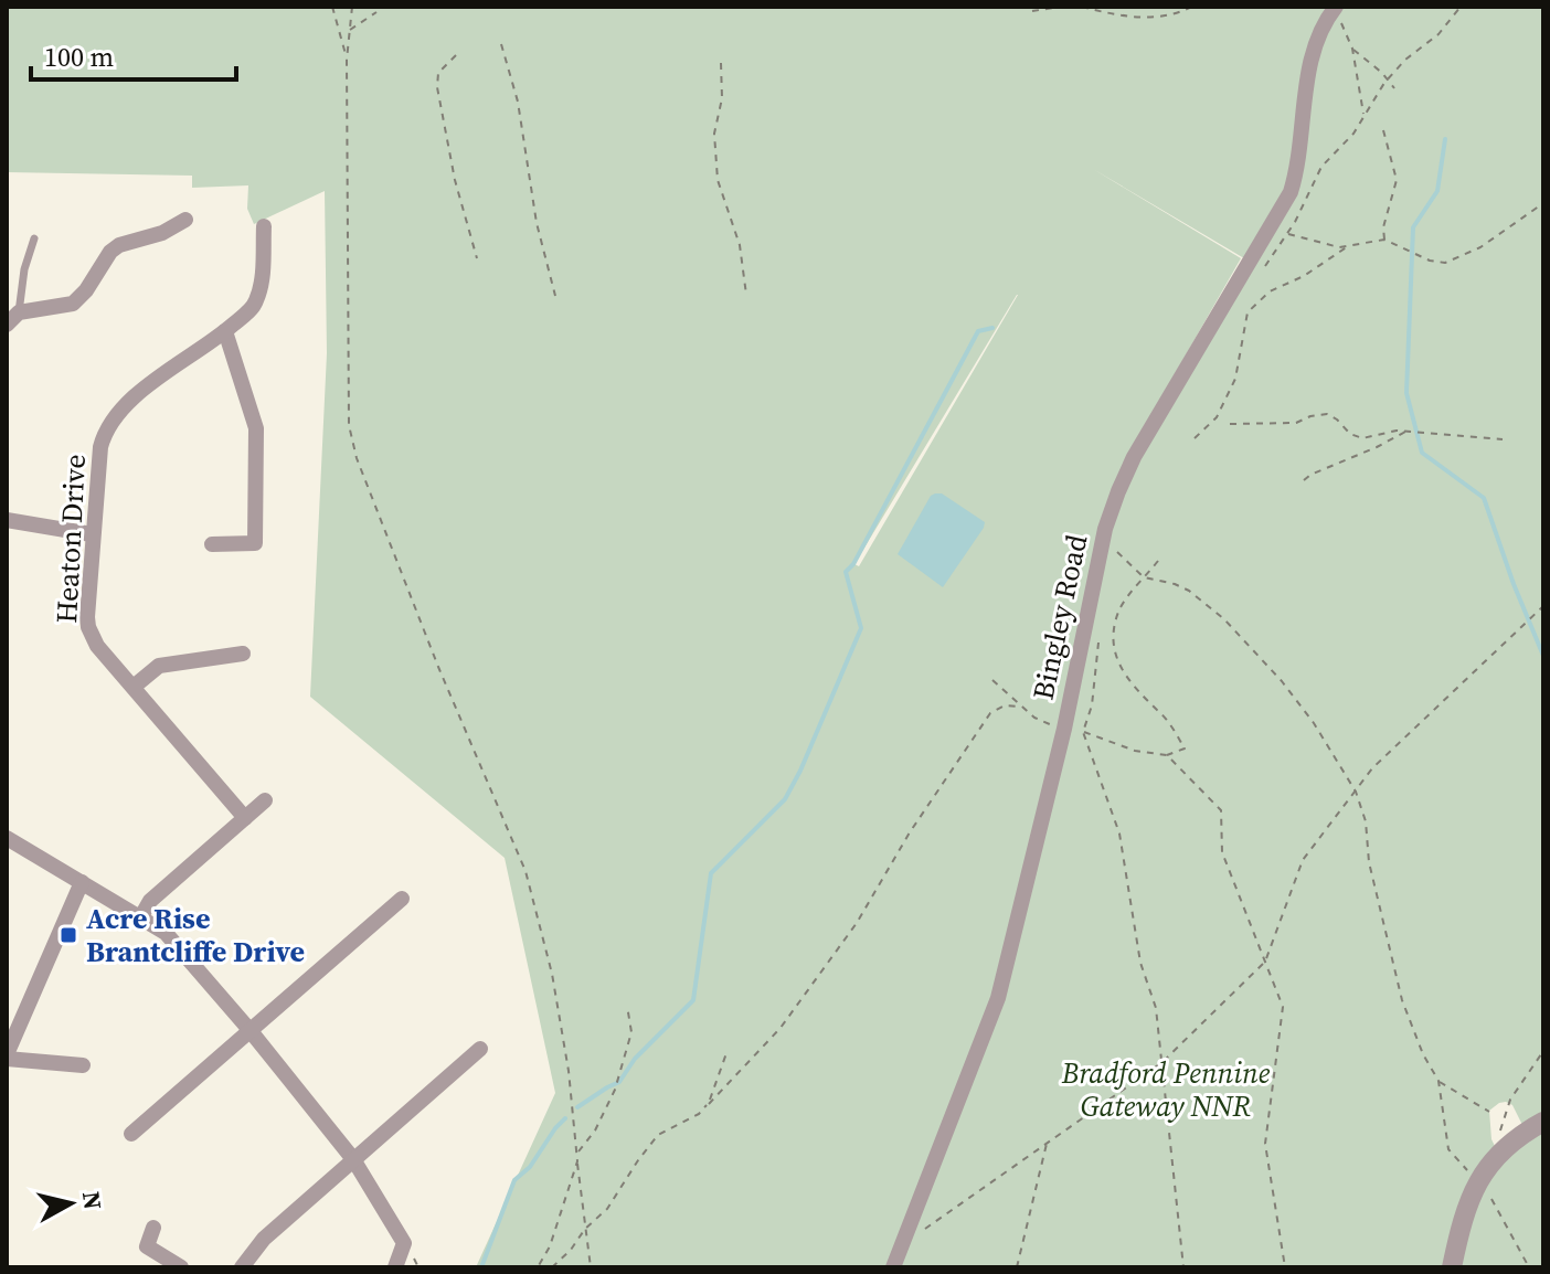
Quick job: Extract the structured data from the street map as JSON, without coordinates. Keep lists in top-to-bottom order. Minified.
{"streets":{"street":["Heaton Drive","Bingley Road"]},"parks":["Bradford Pennine Gateway NNR"],"places":{"transit":["Acre Rise Brantcliffe Drive"]},"scale_bar":"100 m","north":"right"}
